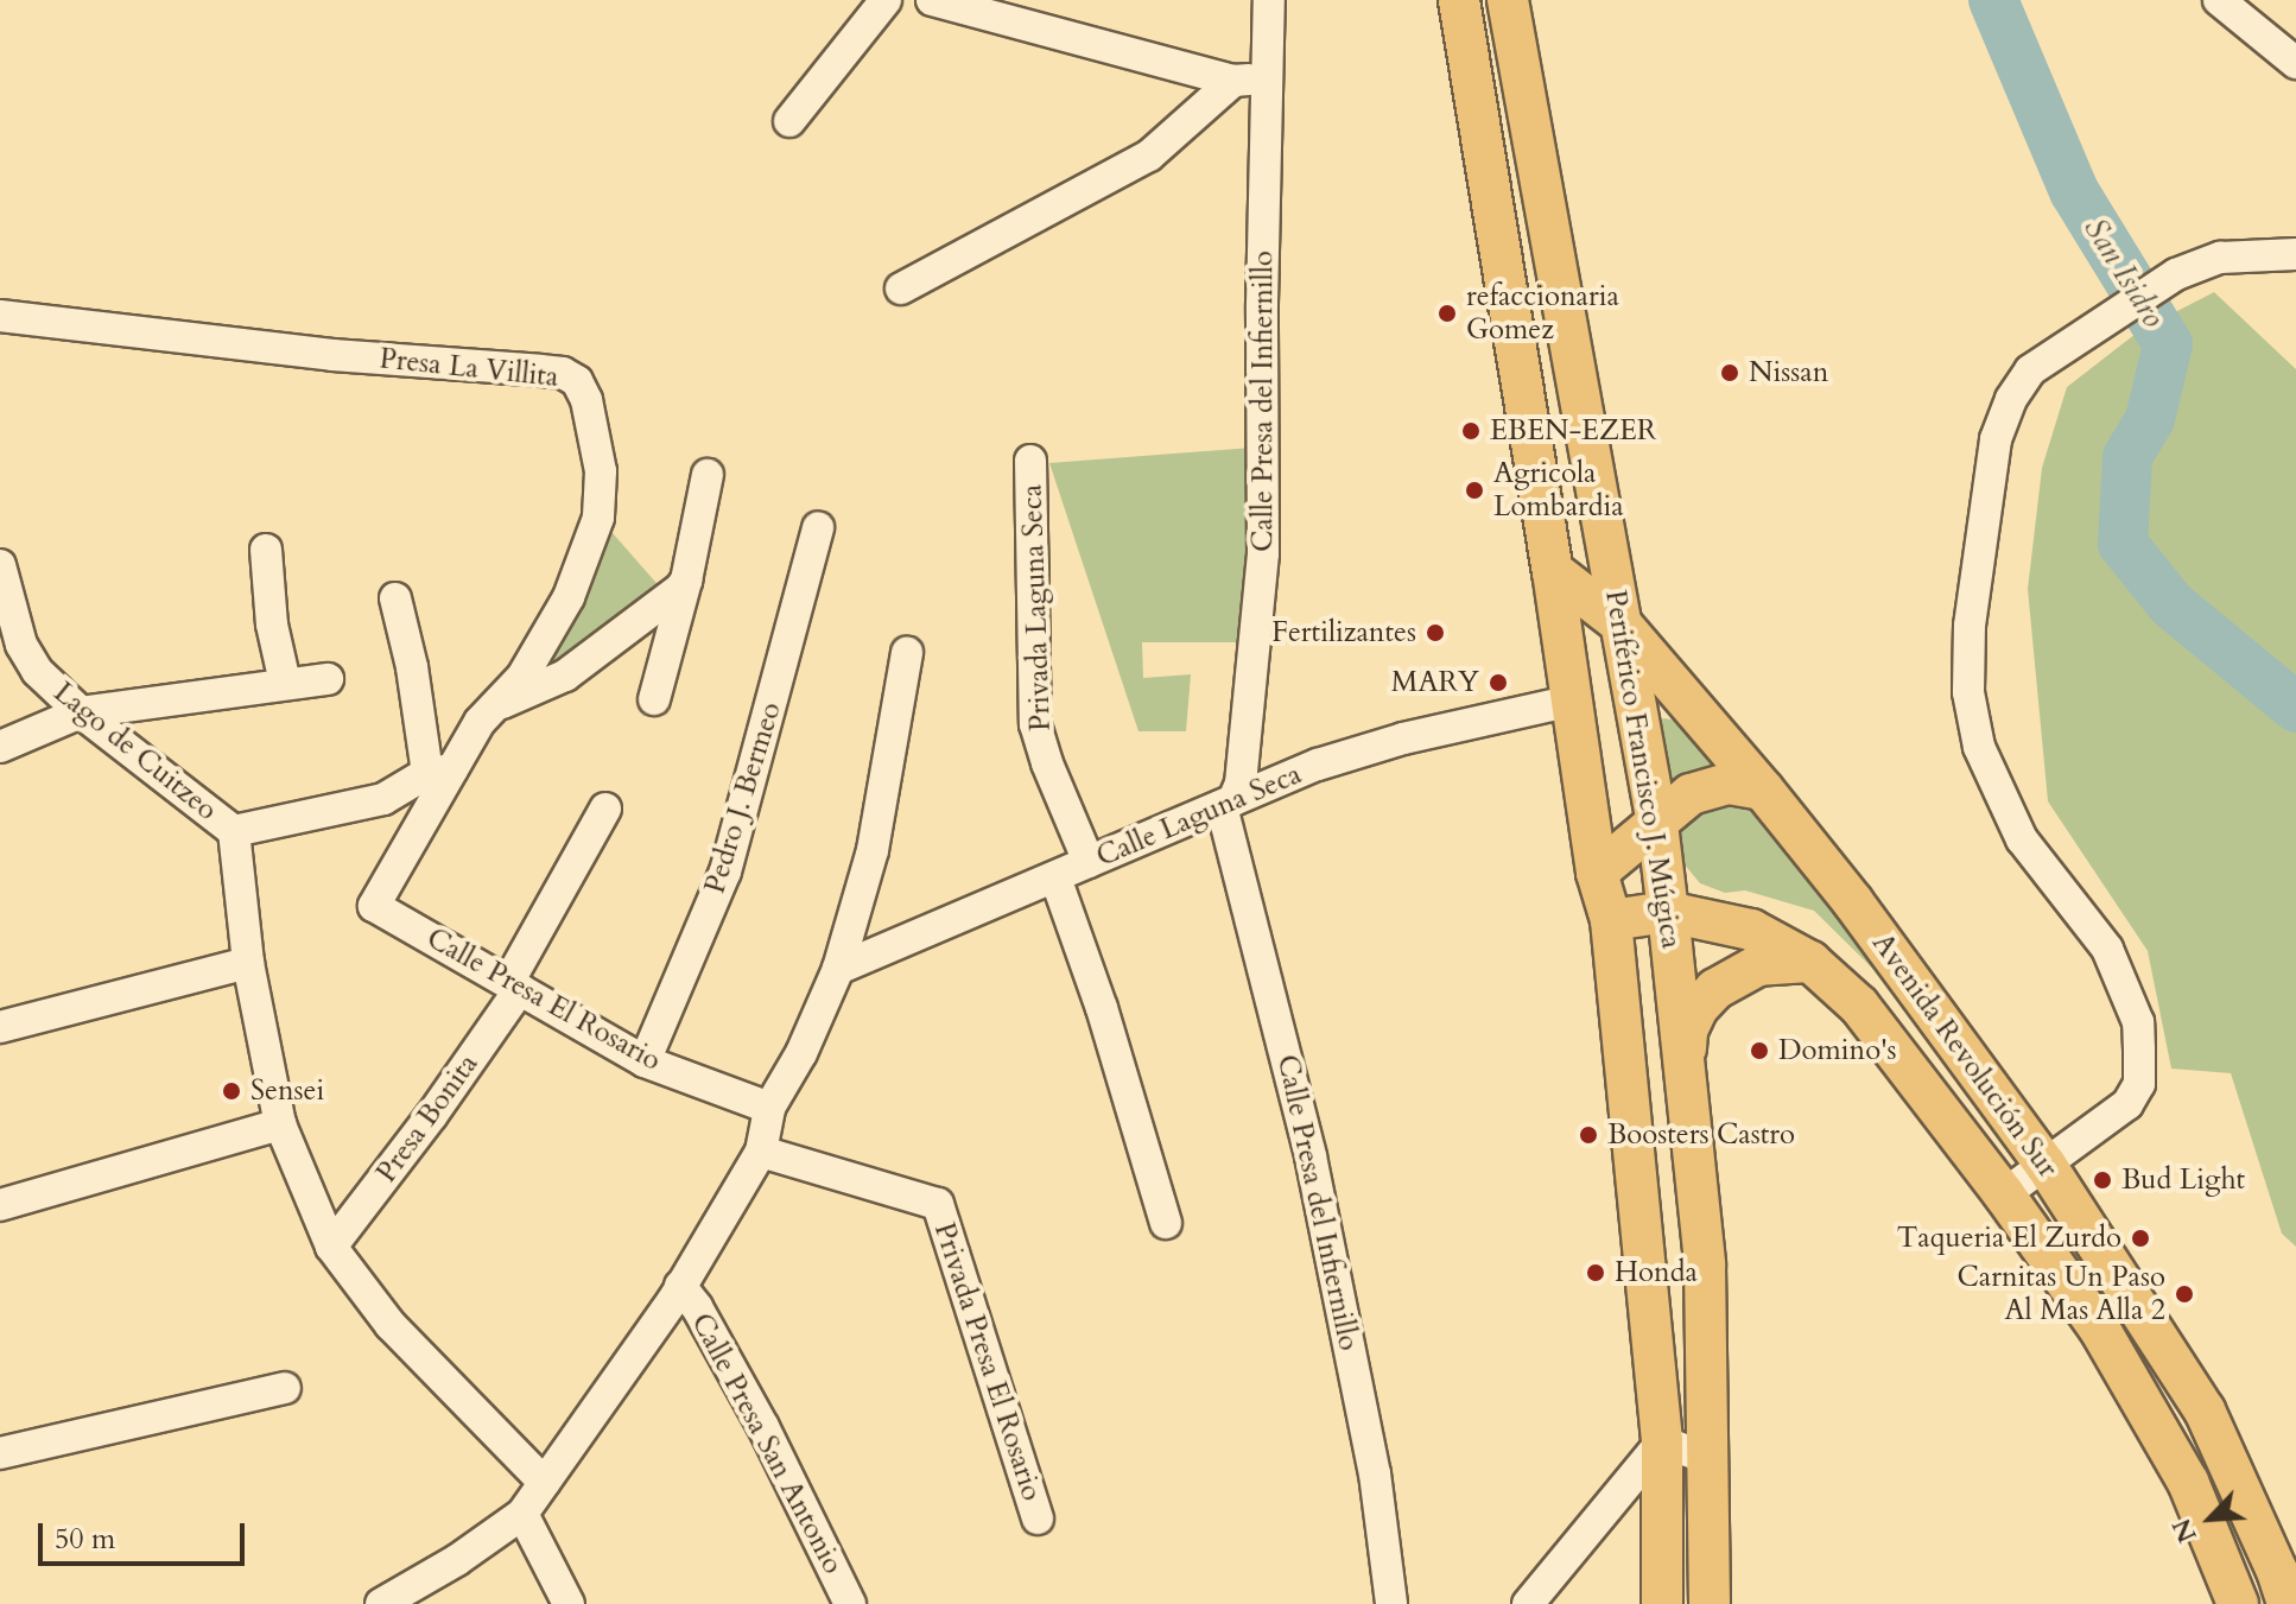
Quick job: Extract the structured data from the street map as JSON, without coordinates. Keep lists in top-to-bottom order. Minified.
{"streets":{"main road":["Periférico Francisco J. Múgica","Avenida Revolución Sur"],"street":["Presa La Villita","Calle Presa del Infiernillo","Privada Laguna Seca","Lago de Cuitzeo","Pedro J. Bermeo","Calle Laguna Seca","Calle Presa El Rosario","Presa Bonita","Privada Presa El Rosario","Calle Presa San Antonio"]},"crossings":[["Presa La Villita","Calle Presa El Rosario"],["Calle Presa del Infiernillo","Calle Laguna Seca"],["Privada Laguna Seca","Calle Laguna Seca"],["Periférico Francisco J. Múgica","Calle Laguna Seca"],["Periférico Francisco J. Múgica","Avenida Revolución Sur"],["Pedro J. Bermeo","Calle Presa El Rosario"],["Calle Laguna Seca","Calle Presa San Antonio"],["Calle Presa El Rosario","Presa Bonita"],["Calle Presa El Rosario","Calle Presa San Antonio"],["Privada Presa El Rosario","Calle Presa San Antonio"]],"water":["San Isidro"],"places":["refaccionaria Gomez","Nissan","EBEN-EZER","Agricola Lombardia","Fertilizantes","MARY","Domino's","Sensei","Boosters Castro","Bud Light","Taqueria El Zurdo","Honda","Carnitas Un Paso Al Mas Alla 2"],"scale_bar":"50 m","north":"bottom left"}
